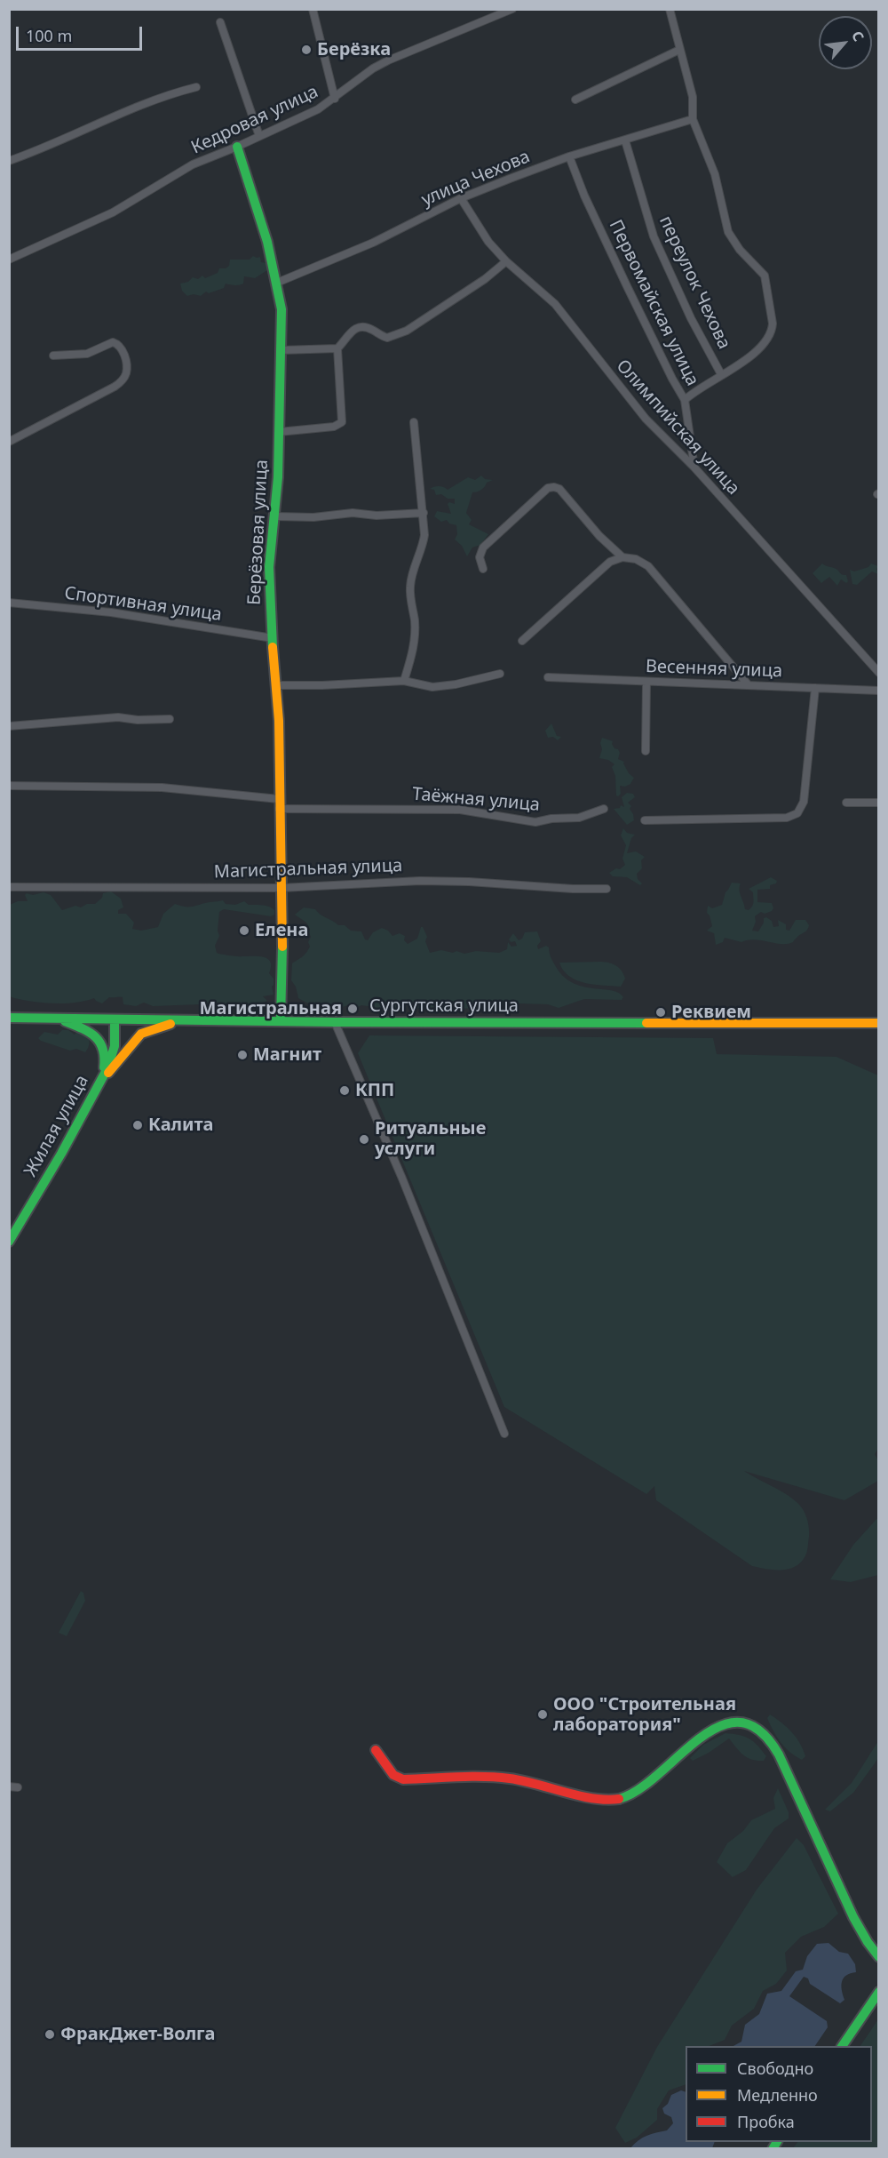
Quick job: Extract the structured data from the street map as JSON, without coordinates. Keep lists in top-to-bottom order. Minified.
{"streets":{"street":["Кедровая улица","улица Чехова","переулок Чехова","Первомайская улица","Олимпийская улица","Берёзовая улица","Спортивная улица","Весенняя улица","Таёжная улица","Магистральная улица","Сургутская улица","Жилая улица"]},"crossings":[["Кедровая улица","Берёзовая улица"],["улица Чехова","переулок Чехова"],["улица Чехова","Первомайская улица"],["улица Чехова","Олимпийская улица"],["улица Чехова","Берёзовая улица"],["Первомайская улица","Олимпийская улица"],["Берёзовая улица","Спортивная улица"],["Берёзовая улица","Таёжная улица"],["Берёзовая улица","Магистральная улица"],["Берёзовая улица","Сургутская улица"],["Сургутская улица","Жилая улица"]],"places":["Берёзка","Елена","Магистральная","Реквием","Магнит","КПП","Калита","Ритуальные услуги","ООО \"Строительная лаборатория\"","ФракДжет-Волга"],"legend":["Свободно","Медленно","Пробка"],"scale_bar":"100 m","north":"top right"}
